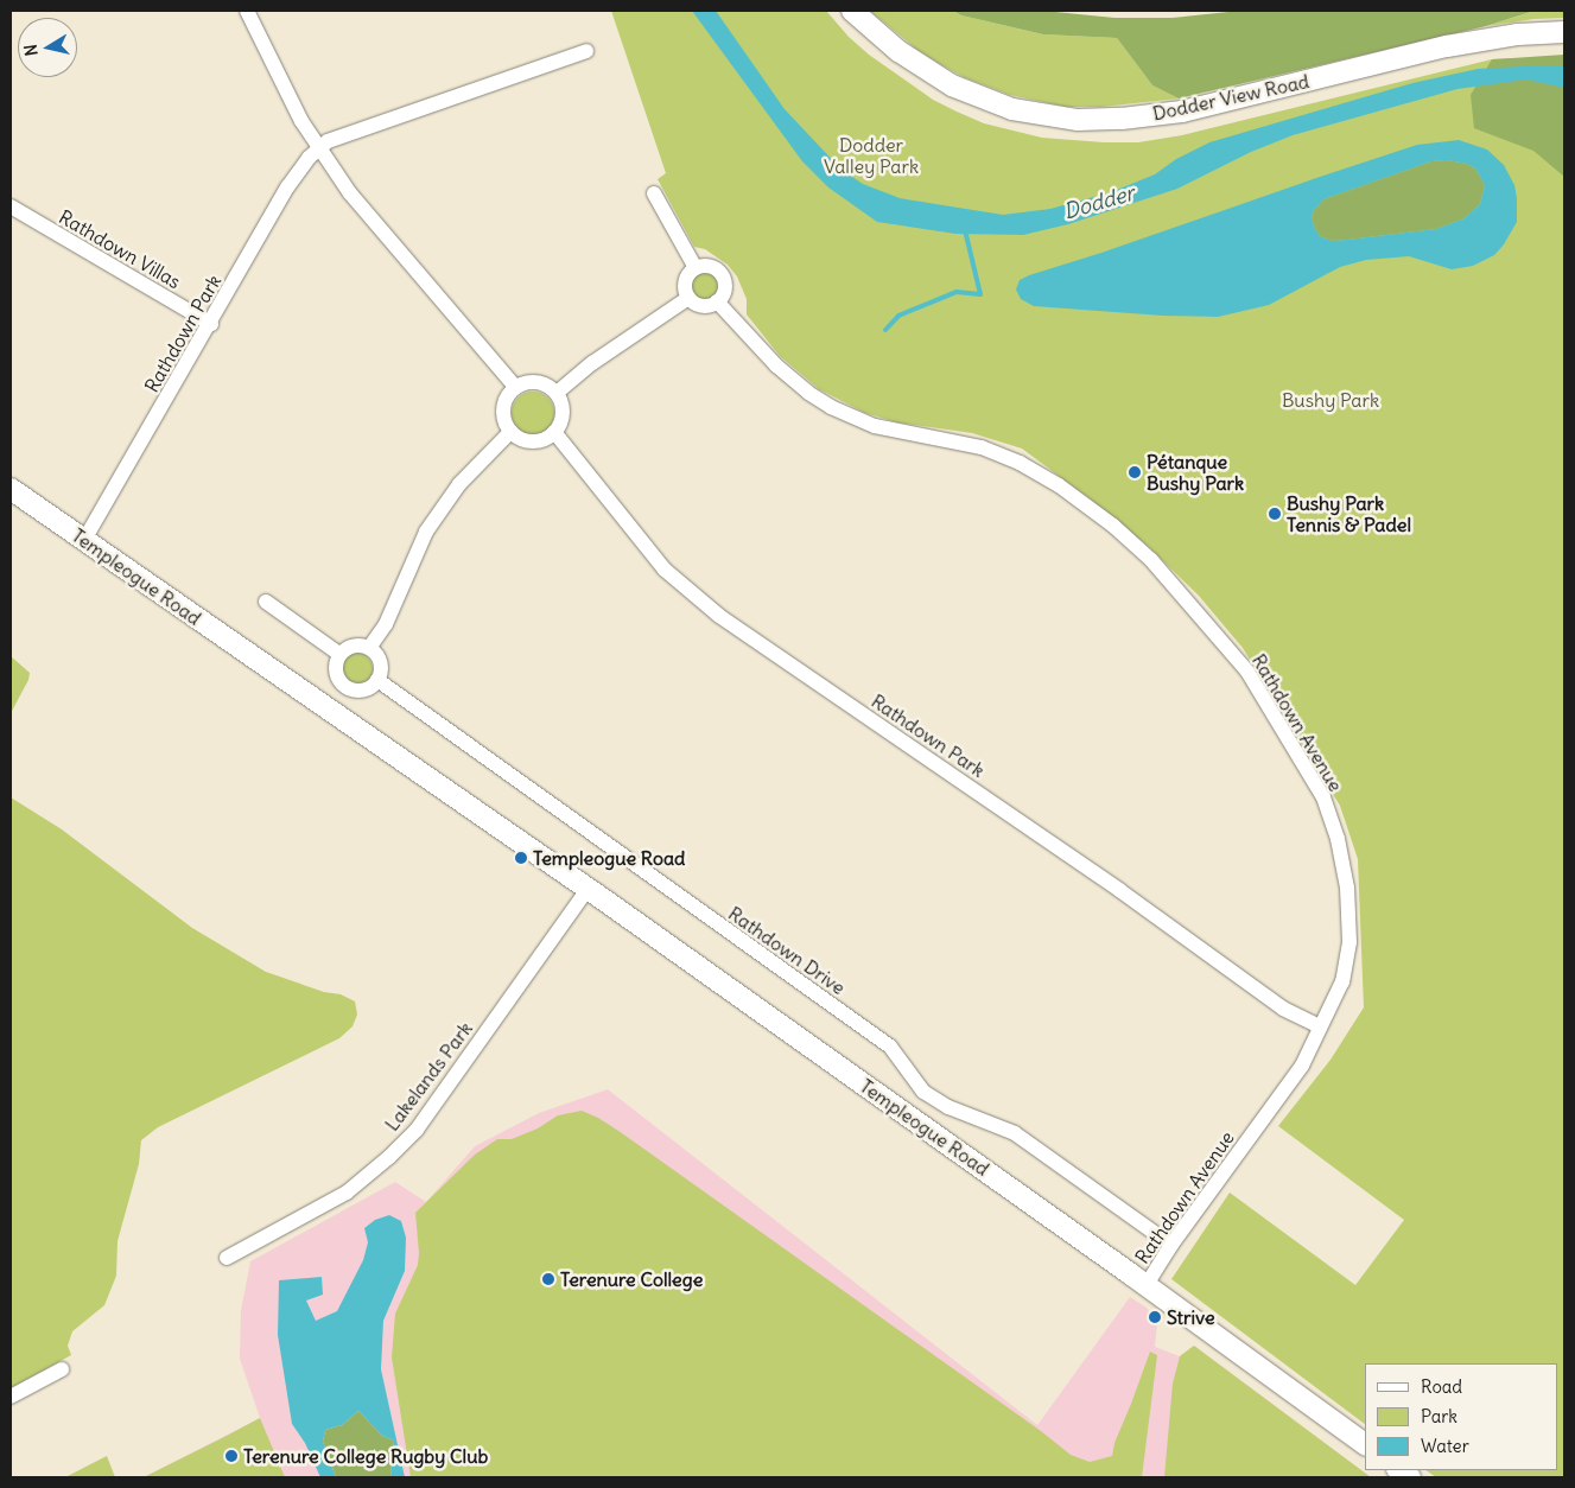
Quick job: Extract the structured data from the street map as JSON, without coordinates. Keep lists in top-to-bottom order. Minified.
{"streets":{"main road":["Dodder View Road","Templeogue Road"],"street":["Rathdown Villas","Rathdown Park","Rathdown Avenue","Rathdown Drive","Lakelands Park"]},"crossings":[["Rathdown Villas","Rathdown Park"],["Rathdown Park","Templeogue Road"],["Rathdown Park","Rathdown Avenue"],["Templeogue Road","Rathdown Avenue"],["Templeogue Road","Lakelands Park"],["Rathdown Avenue","Rathdown Drive"]],"water":["Dodder"],"parks":["Dodder Valley Park","Bushy Park"],"places":["Pétanque Bushy Park","Bushy Park Tennis & Padel","Templeogue Road","Terenure College","Strive","Terenure College Rugby Club"],"legend":["Road","Park","Water"],"north":"left"}
